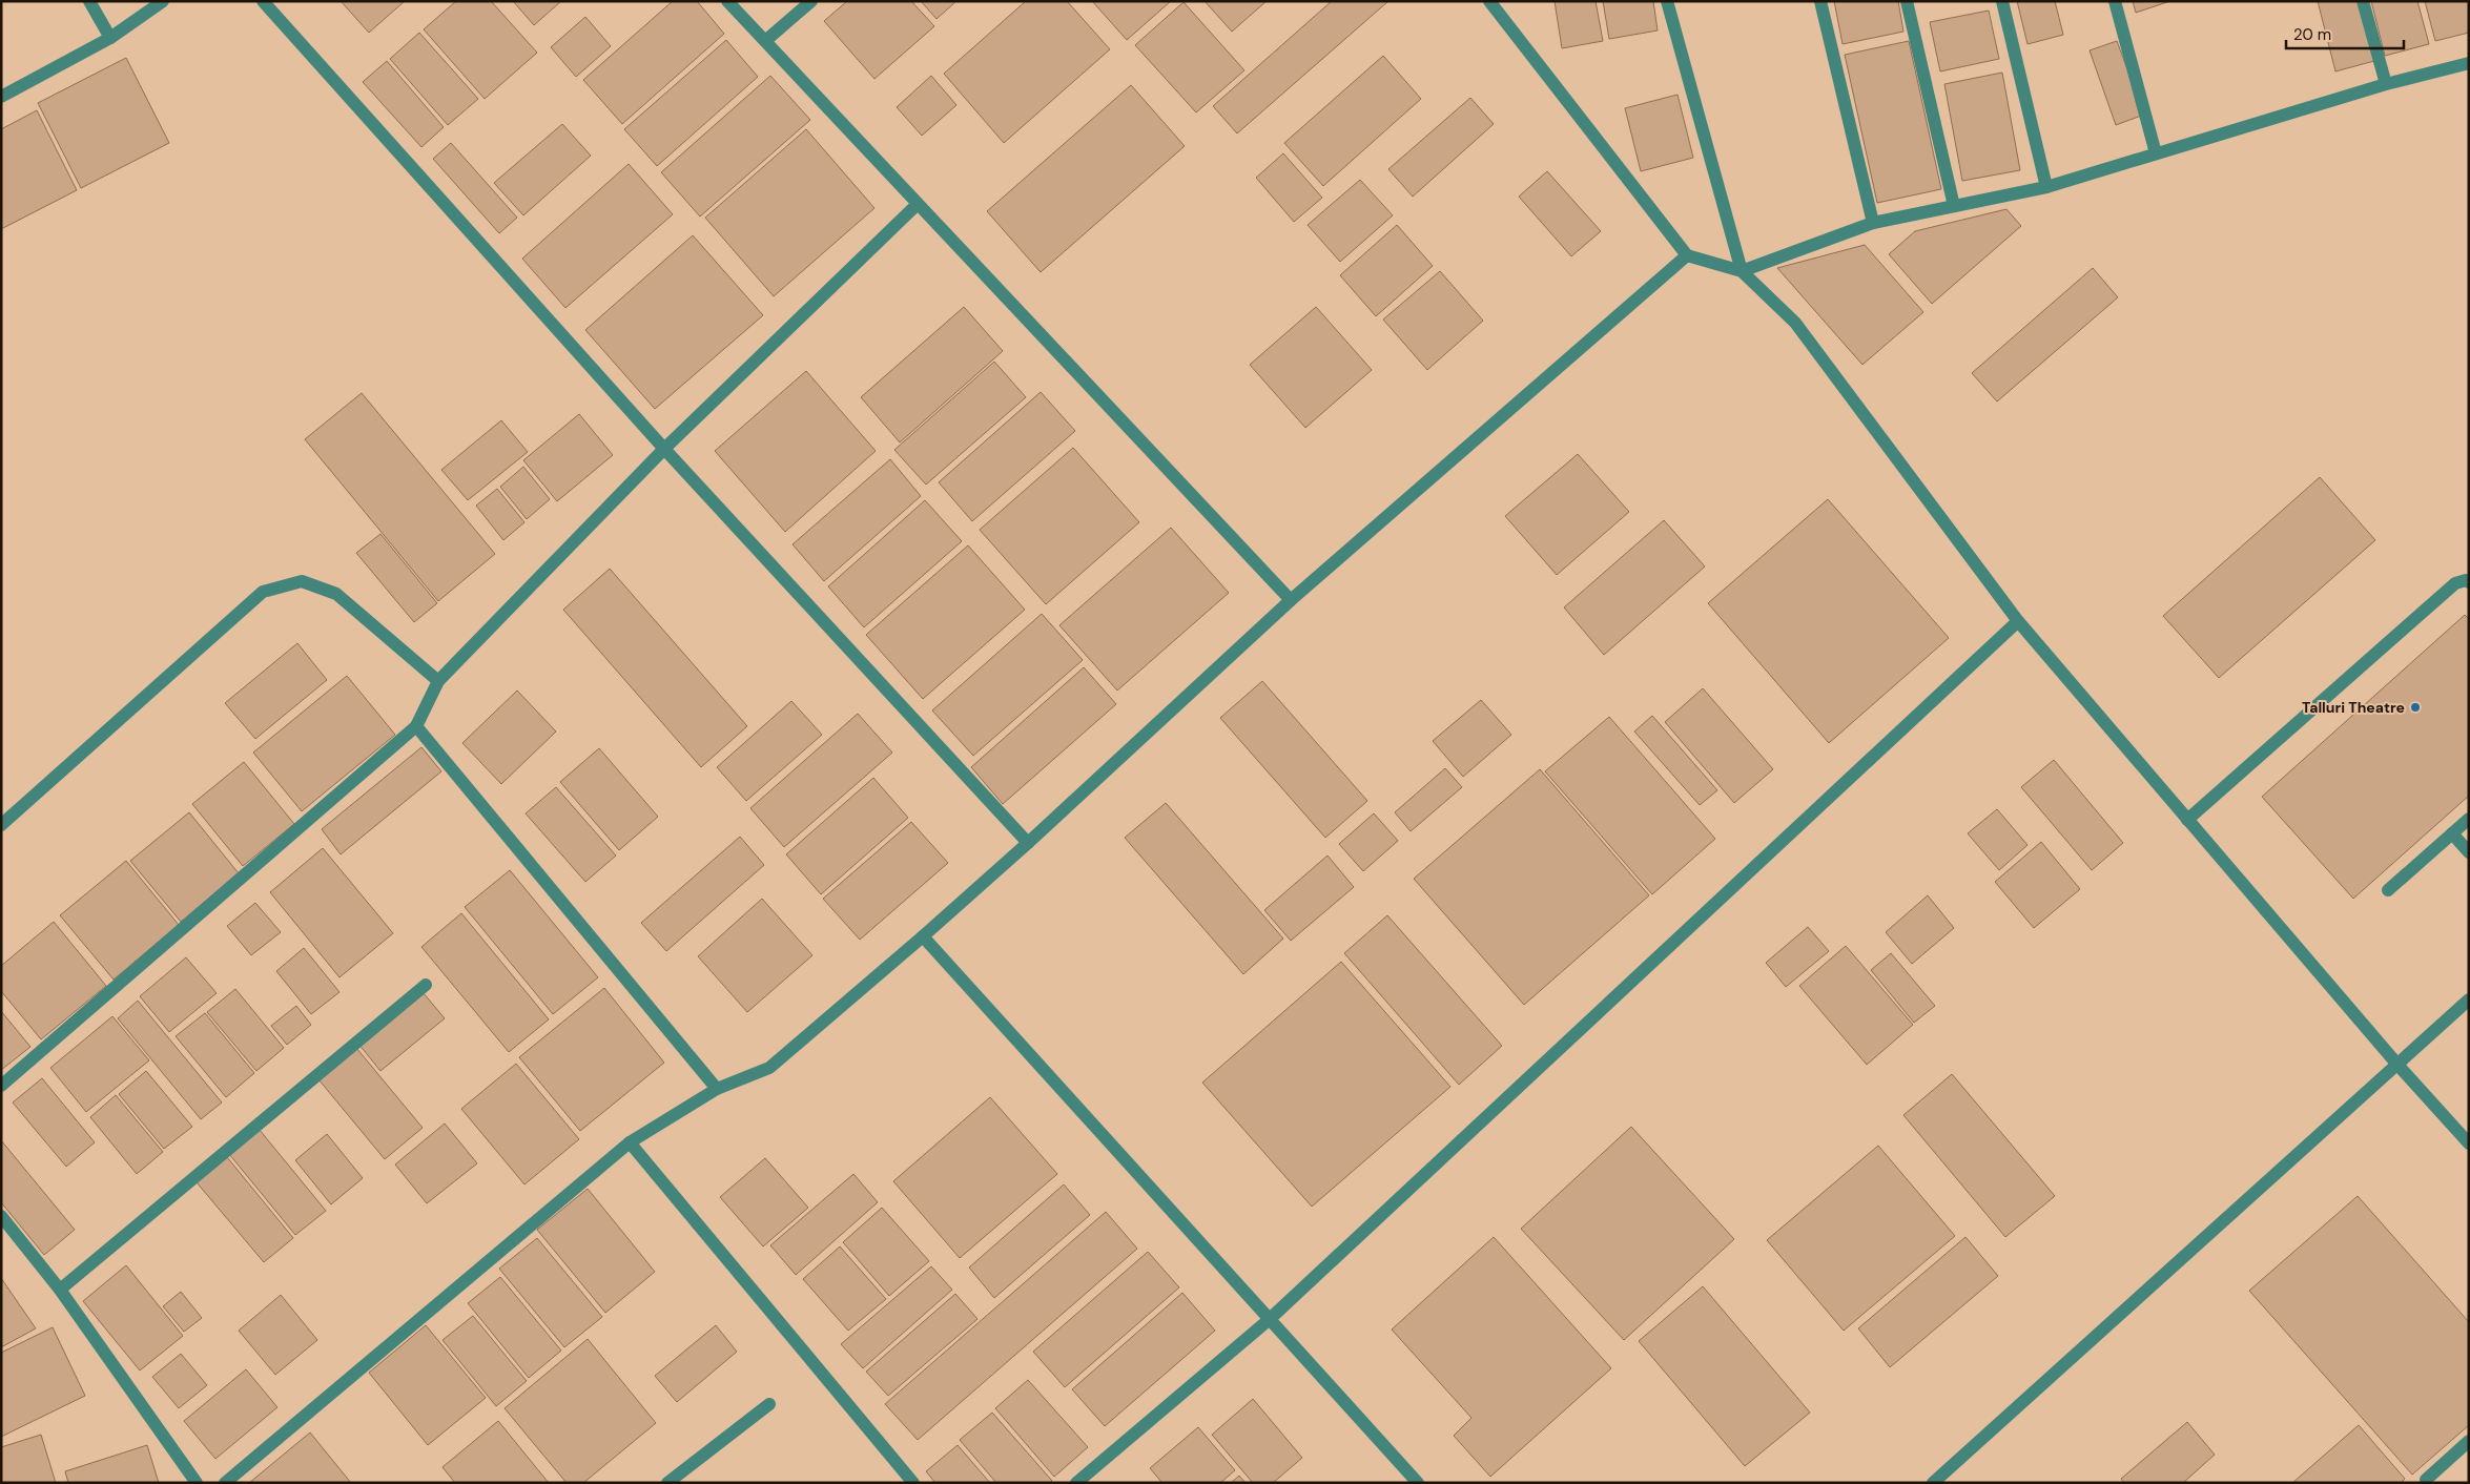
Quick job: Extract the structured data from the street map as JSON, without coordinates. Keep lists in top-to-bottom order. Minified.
{"places":["Talluri Theatre"],"scale_bar":"20 m"}
